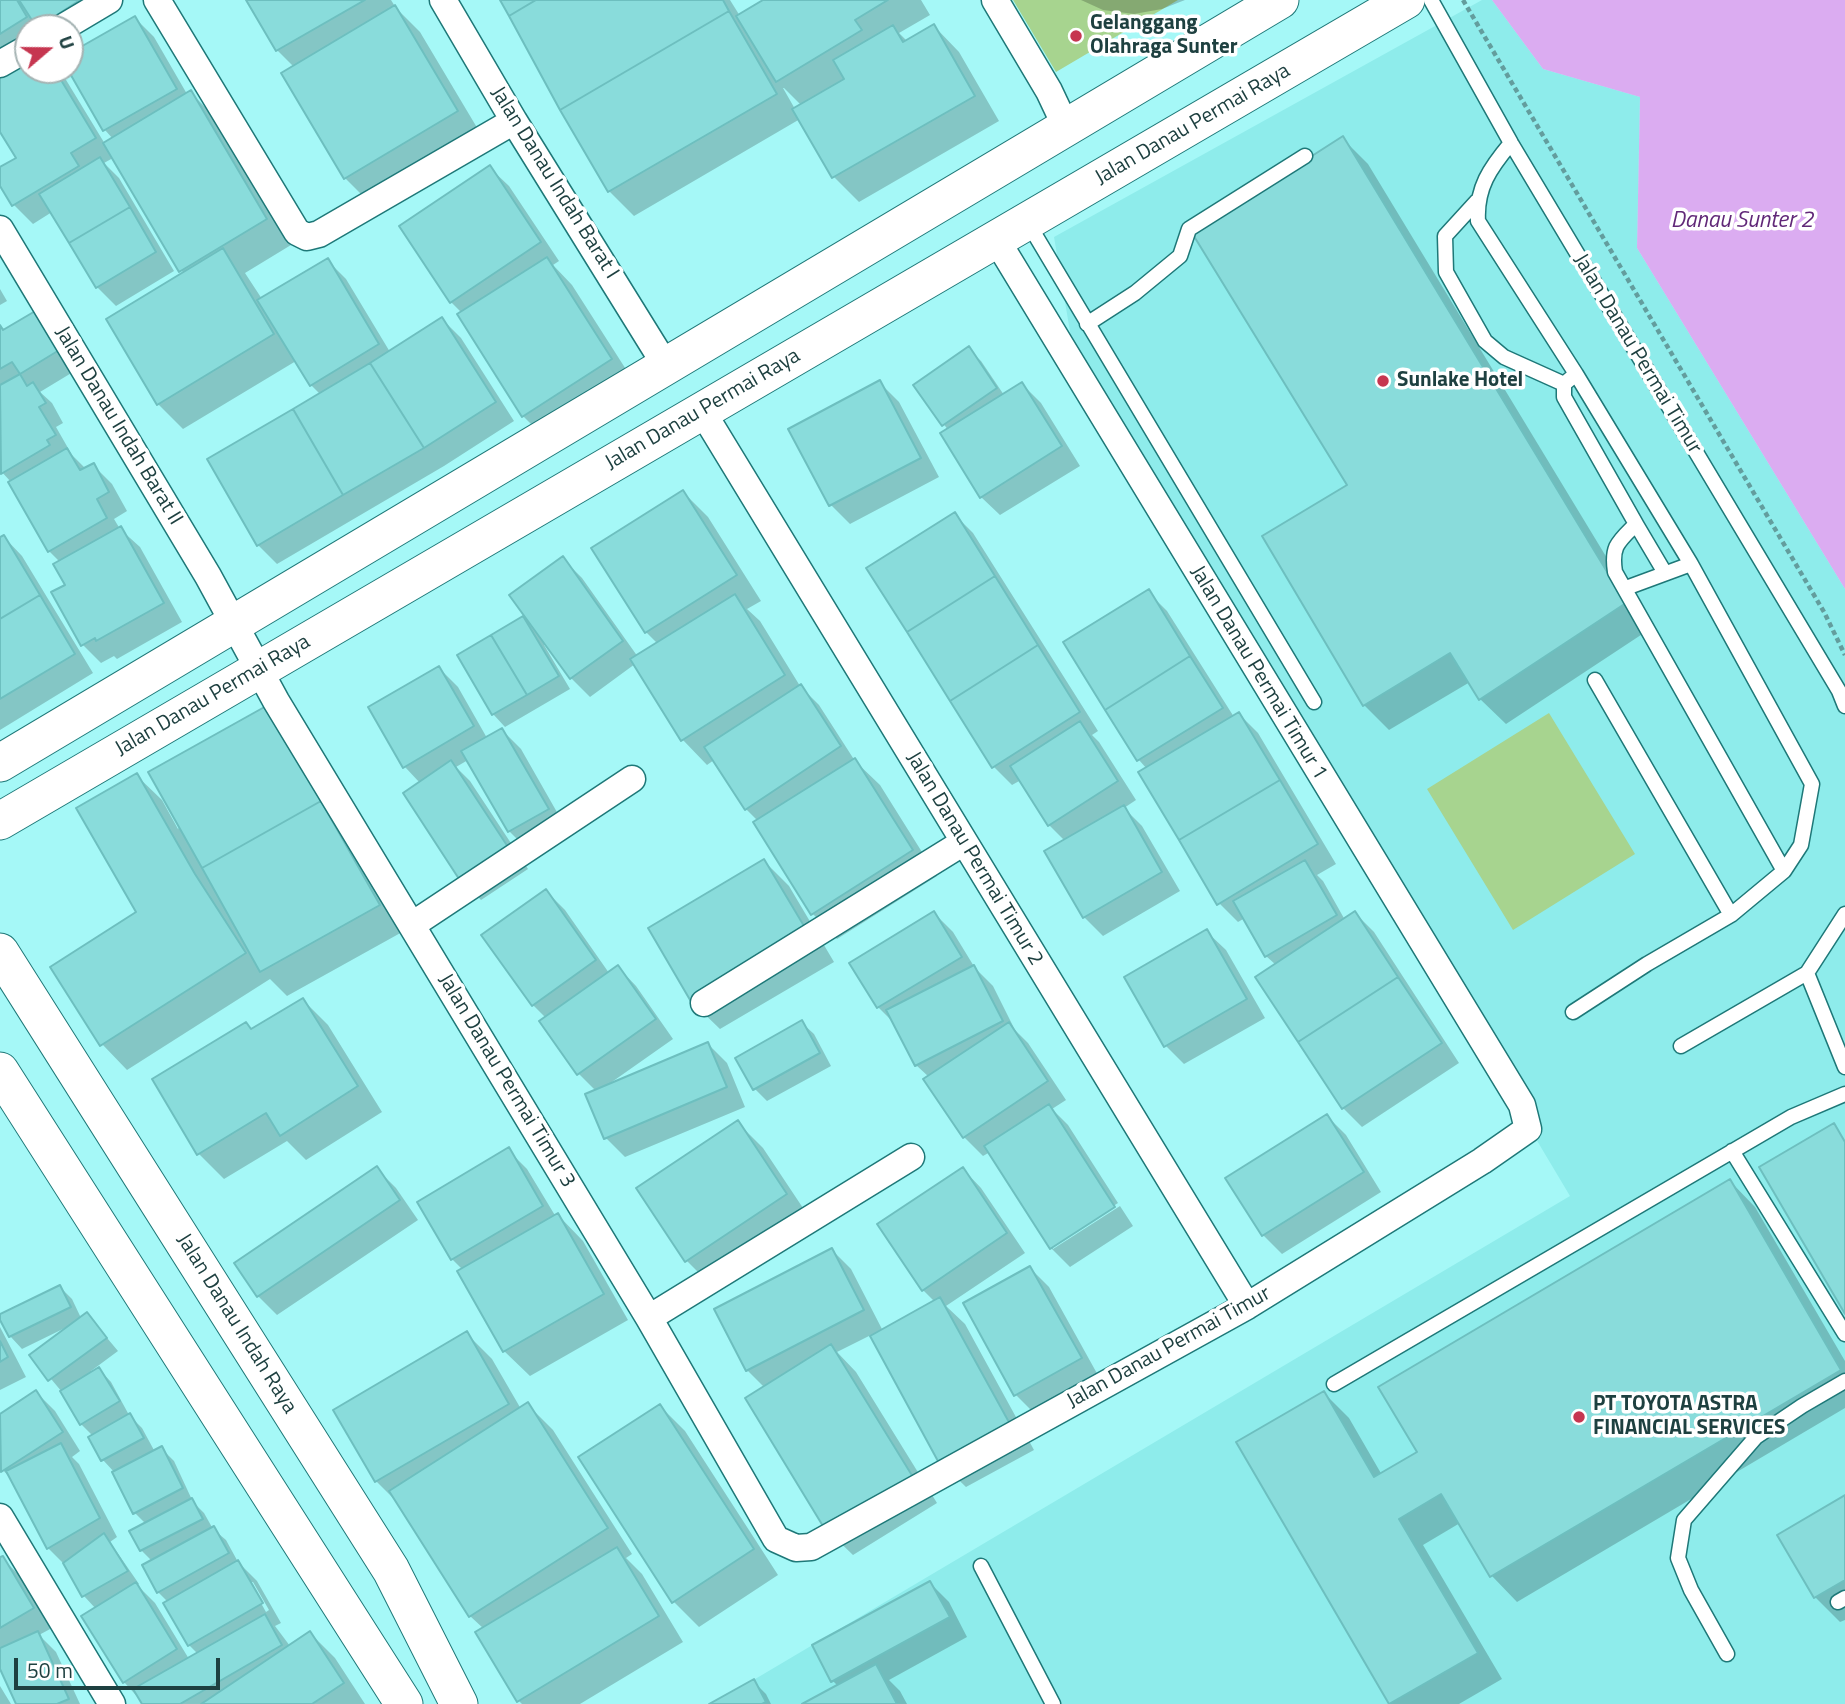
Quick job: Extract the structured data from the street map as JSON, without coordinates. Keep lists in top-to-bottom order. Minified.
{"streets":{"street":["Jalan Danau Permai Raya","Jalan Danau Indah Barat I","Jalan Danau Permai Timur","Jalan Danau Indah Barat II","Jalan Danau Permai Timur 1","Jalan Danau Permai Timur 2","Jalan Danau Permai Timur 3","Jalan Danau Indah Raya"]},"crossings":[["Jalan Danau Permai Raya","Jalan Danau Permai Timur 1"],["Jalan Danau Permai Raya","Jalan Danau Permai Timur 2"],["Jalan Danau Permai Raya","Jalan Danau Permai Timur 3"],["Jalan Danau Permai Timur","Jalan Danau Permai Timur 1"],["Jalan Danau Permai Timur","Jalan Danau Permai Timur 2"],["Jalan Danau Permai Timur","Jalan Danau Permai Timur 3"],["Jalan Danau Indah Barat II","Jalan Danau Permai Timur 3"]],"water":["Danau Sunter 2"],"places":["Gelanggang Olahraga Sunter","Sunlake Hotel","PT TOYOTA ASTRA FINANCIAL SERVICES"],"scale_bar":"50 m","north":"right"}
